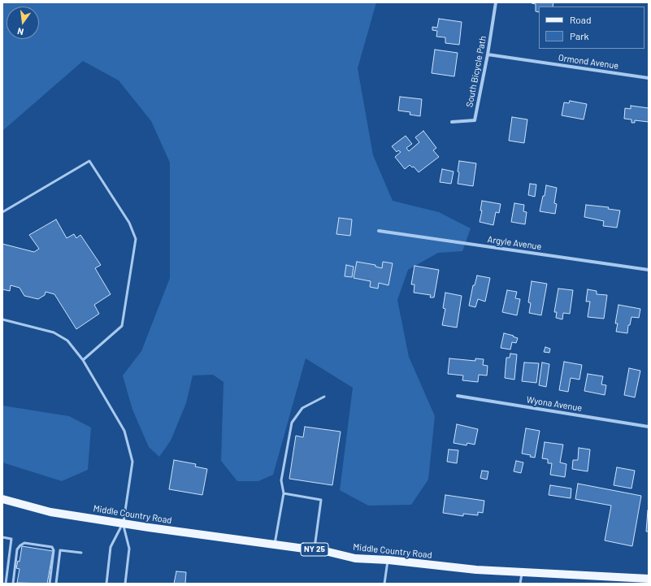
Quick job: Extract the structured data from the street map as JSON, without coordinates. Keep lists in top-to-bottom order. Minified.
{"streets":{"main road":["Middle Country Road","NY 25"],"street":["Ormond Avenue","South Bicycle Path","Argyle Avenue","Wyona Avenue"]},"crossings":[["Ormond Avenue","South Bicycle Path"]],"legend":["Road","Park"],"north":"bottom"}
